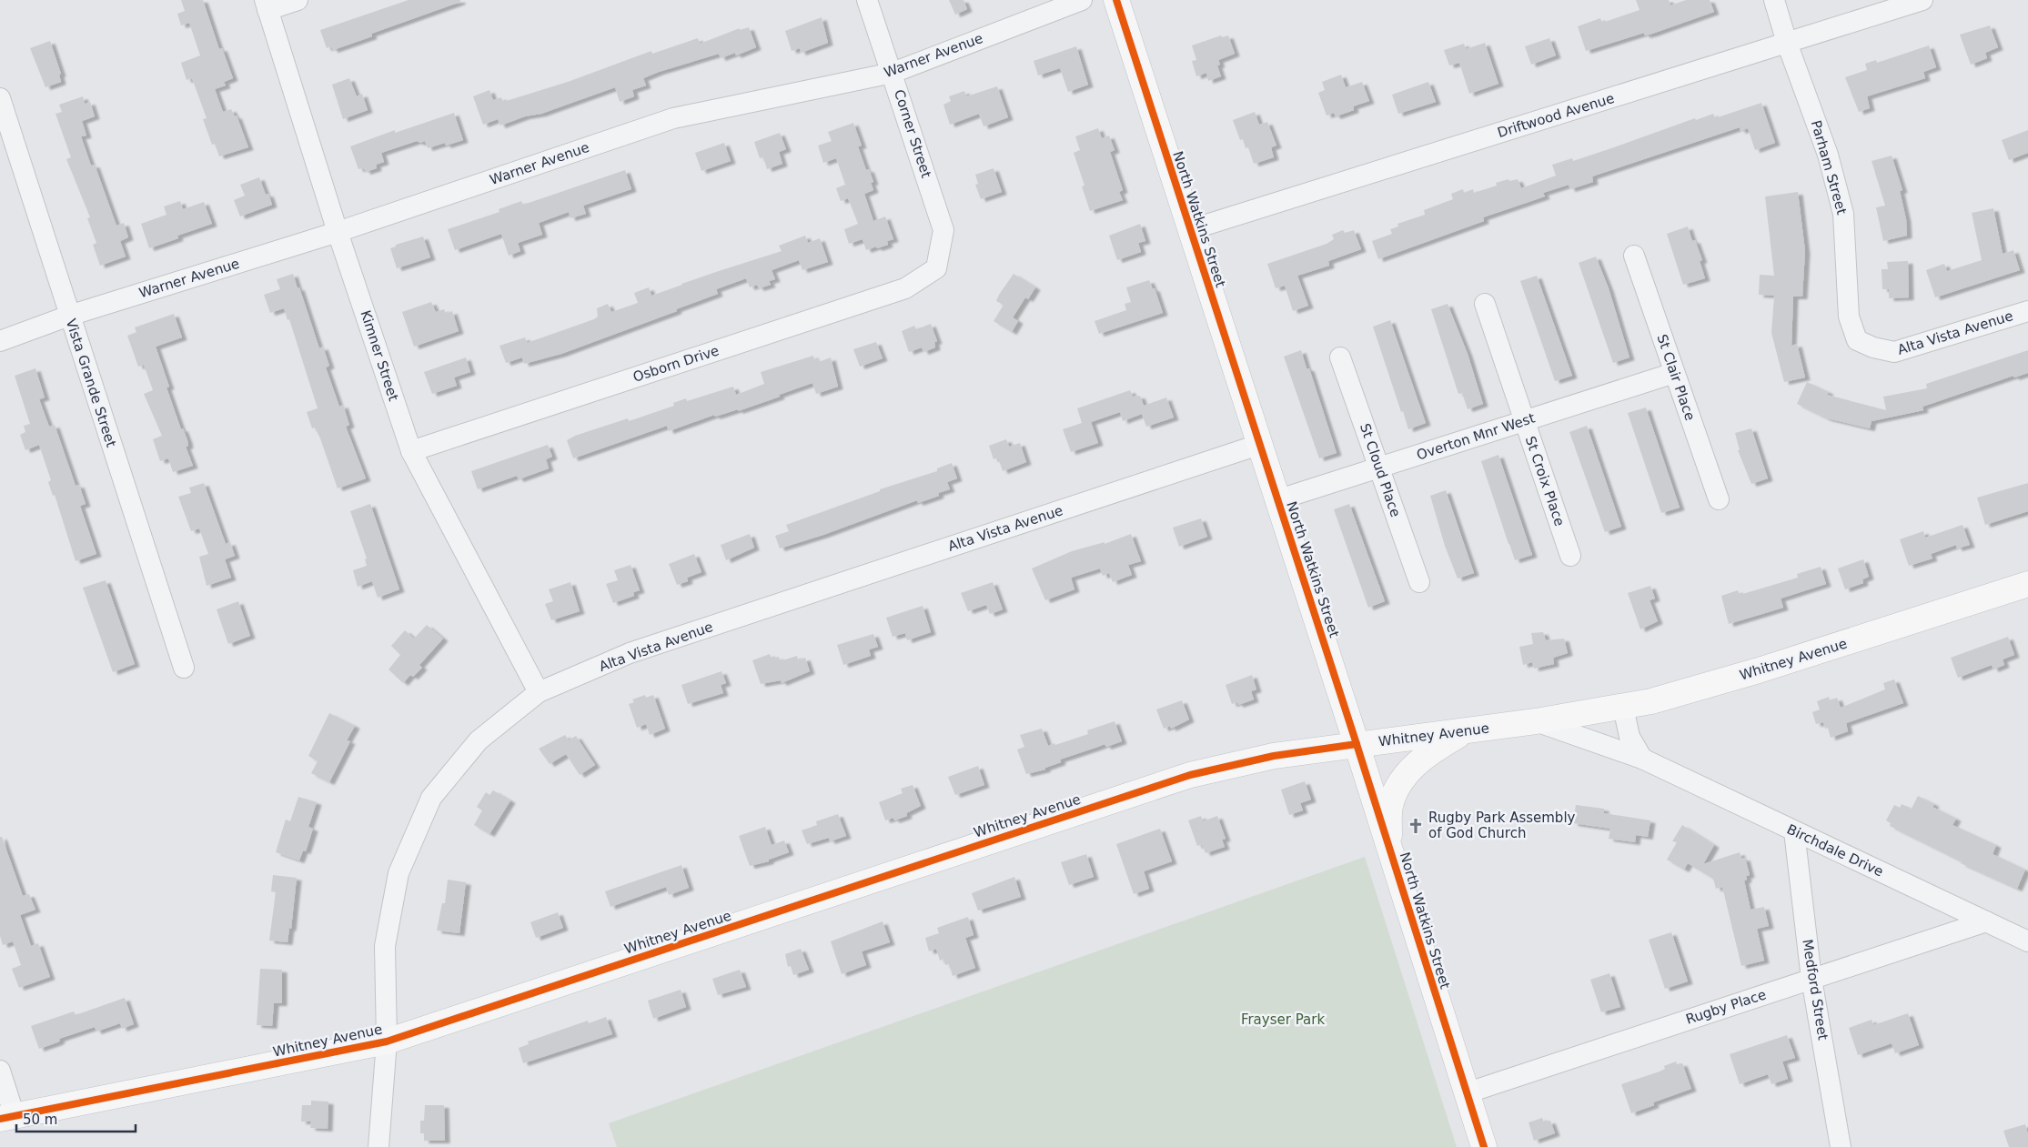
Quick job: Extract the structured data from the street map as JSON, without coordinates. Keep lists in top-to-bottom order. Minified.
{"streets":{"main road":["North Watkins Street","Whitney Avenue"],"street":["Warner Avenue","Driftwood Avenue","Corner Street","Parham Street","Alta Vista Avenue","Kimner Street","Osborn Drive","St Clair Place","Vista Grande Street","Overton Mnr West","St Cloud Place","St Croix Place","Birchdale Drive","Medford Street","Rugby Place"]},"crossings":[["Warner Avenue","Corner Street"],["Warner Avenue","Kimner Street"],["Warner Avenue","Vista Grande Street"],["Driftwood Avenue","Parham Street"],["Driftwood Avenue","North Watkins Street"],["Corner Street","Osborn Drive"],["Parham Street","Alta Vista Avenue"],["North Watkins Street","Alta Vista Avenue"],["North Watkins Street","Overton Mnr West"],["North Watkins Street","Whitney Avenue"],["North Watkins Street","Rugby Place"],["Alta Vista Avenue","Kimner Street"],["Alta Vista Avenue","Whitney Avenue"],["Kimner Street","Osborn Drive"],["St Clair Place","Overton Mnr West"],["Overton Mnr West","St Cloud Place"],["Overton Mnr West","St Croix Place"],["Whitney Avenue","Birchdale Drive"],["Birchdale Drive","Medford Street"],["Birchdale Drive","Rugby Place"],["Medford Street","Rugby Place"]],"parks":["Frayser Park"],"places":{"church":["Rugby Park Assembly of God Church"]},"scale_bar":"50 m"}
